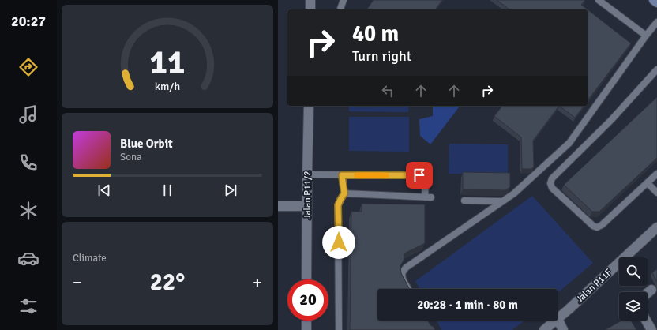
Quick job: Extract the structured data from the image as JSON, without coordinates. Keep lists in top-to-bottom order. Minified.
{"streets":{"street":["Jalan P11/2","Jalan P11F"]},"page":{"tabs":"20:27","turn":["40 m","Turn right"],"song":["Blue Orbit","Sona"],"tile":"Climate","heat":["−","22°","+"],"limit":"20","trip":"20:28 · 1 min · 80 m","gauge":["11","km/h"]}}
